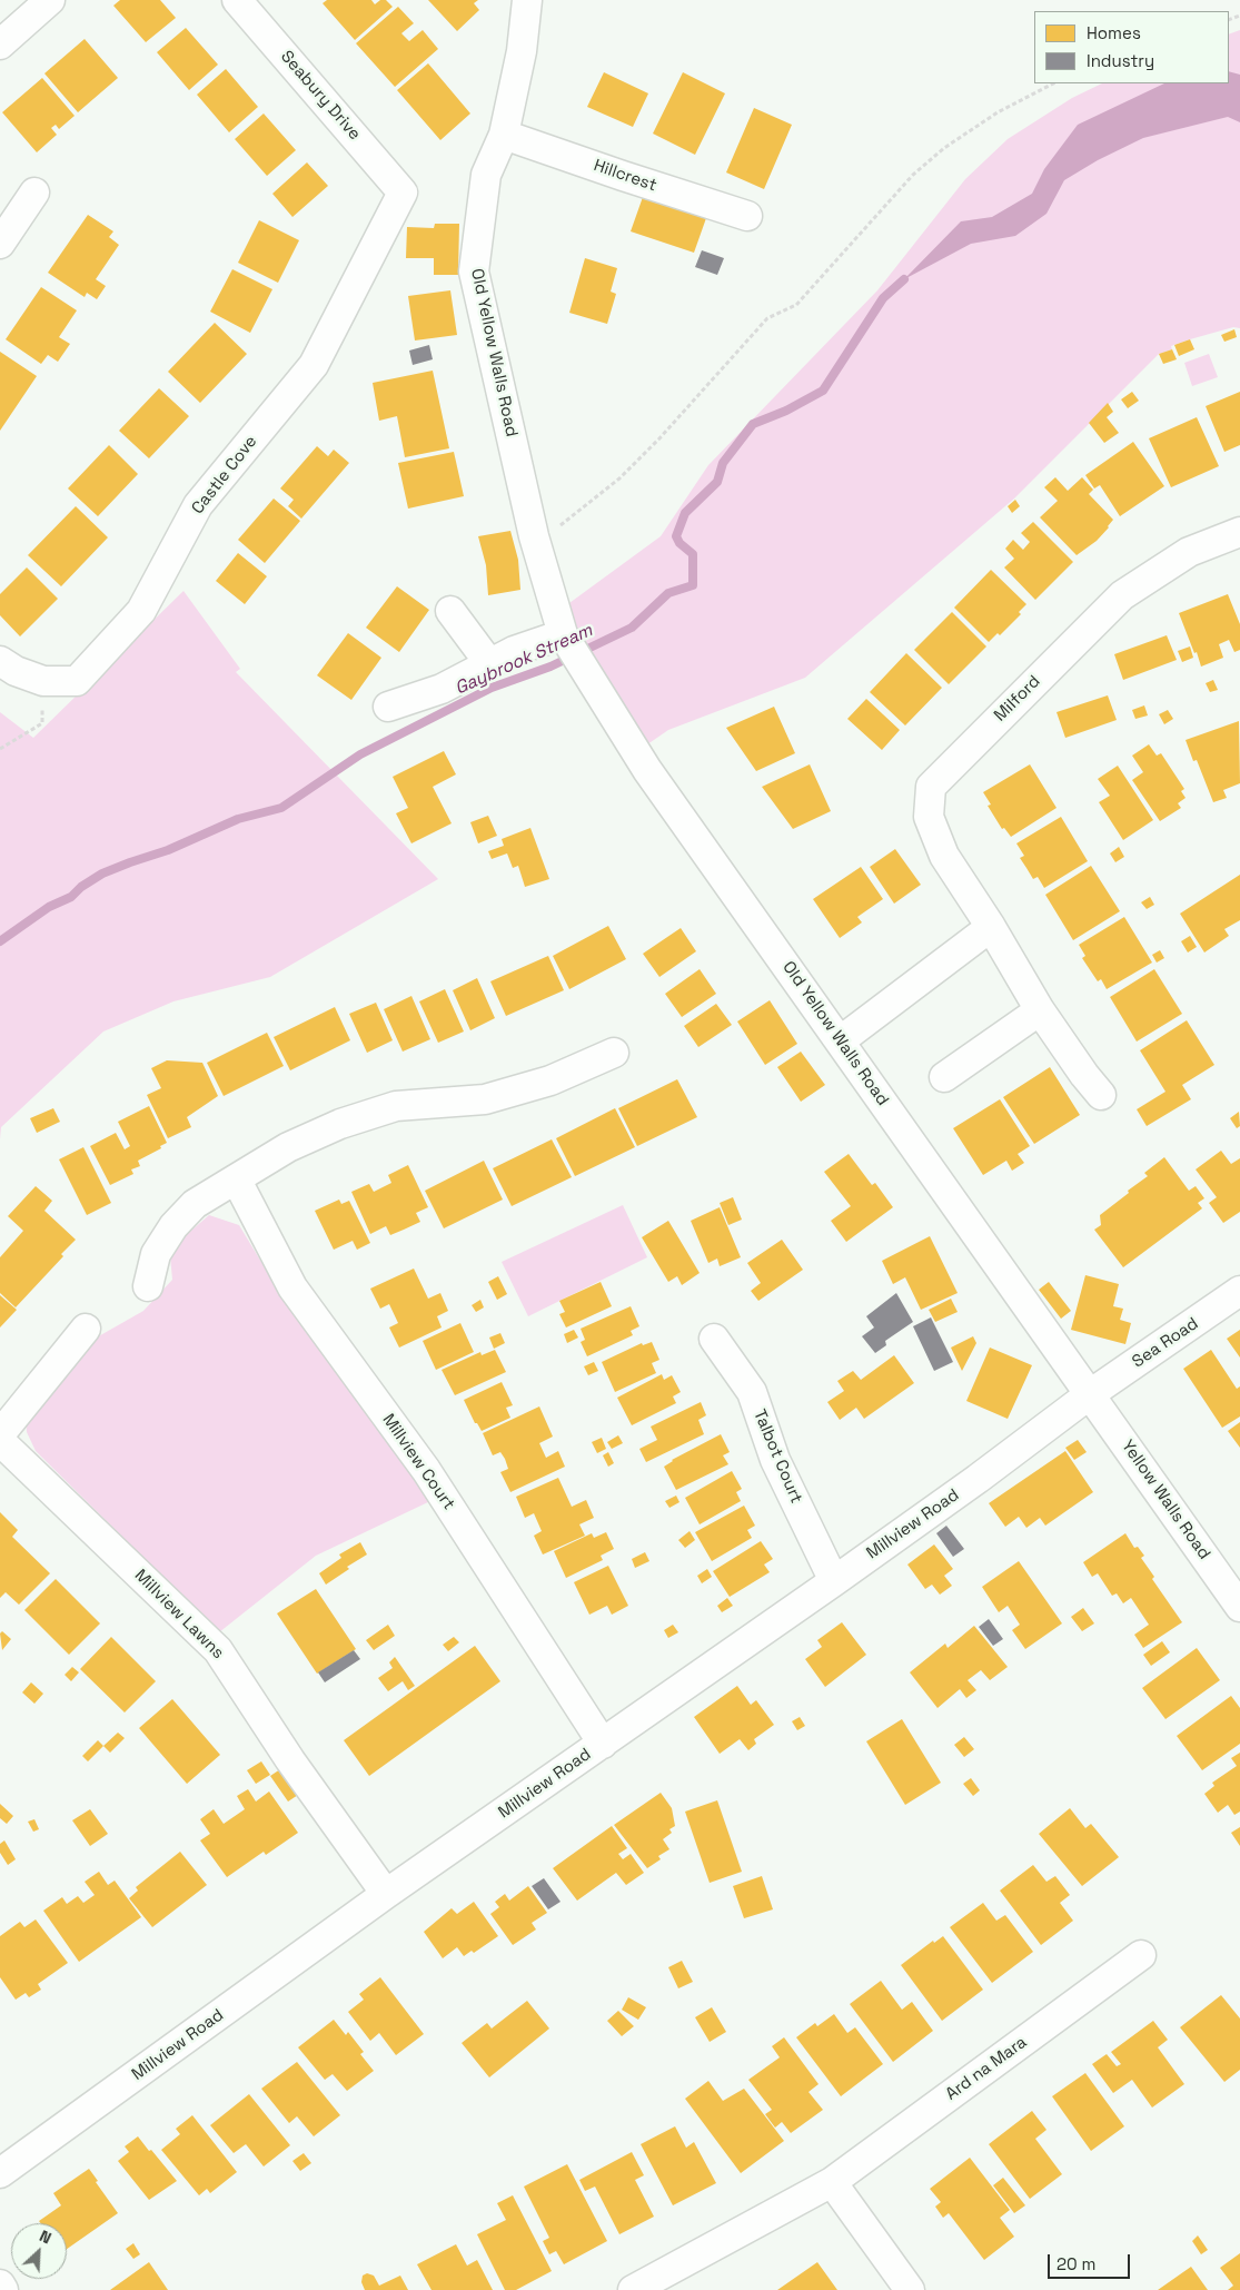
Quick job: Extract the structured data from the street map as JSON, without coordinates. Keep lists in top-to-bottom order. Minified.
{"streets":{"street":["Seabury Drive","Hillcrest","Old Yellow Walls Road","Castle Cove","Milford","Sea Road","Talbot Court","Millview Court","Yellow Walls Road","Millview Road","Millview Lawns","Ard na Mara"]},"crossings":[["Seabury Drive","Castle Cove"],["Hillcrest","Old Yellow Walls Road"],["Old Yellow Walls Road","Sea Road"],["Old Yellow Walls Road","Yellow Walls Road"],["Old Yellow Walls Road","Millview Road"],["Sea Road","Yellow Walls Road"],["Sea Road","Millview Road"],["Talbot Court","Millview Road"],["Millview Court","Millview Road"],["Yellow Walls Road","Millview Road"],["Millview Road","Millview Lawns"]],"water":["Gaybrook Stream"],"legend":["Homes","Industry"],"scale_bar":"20 m","north":"top right"}
